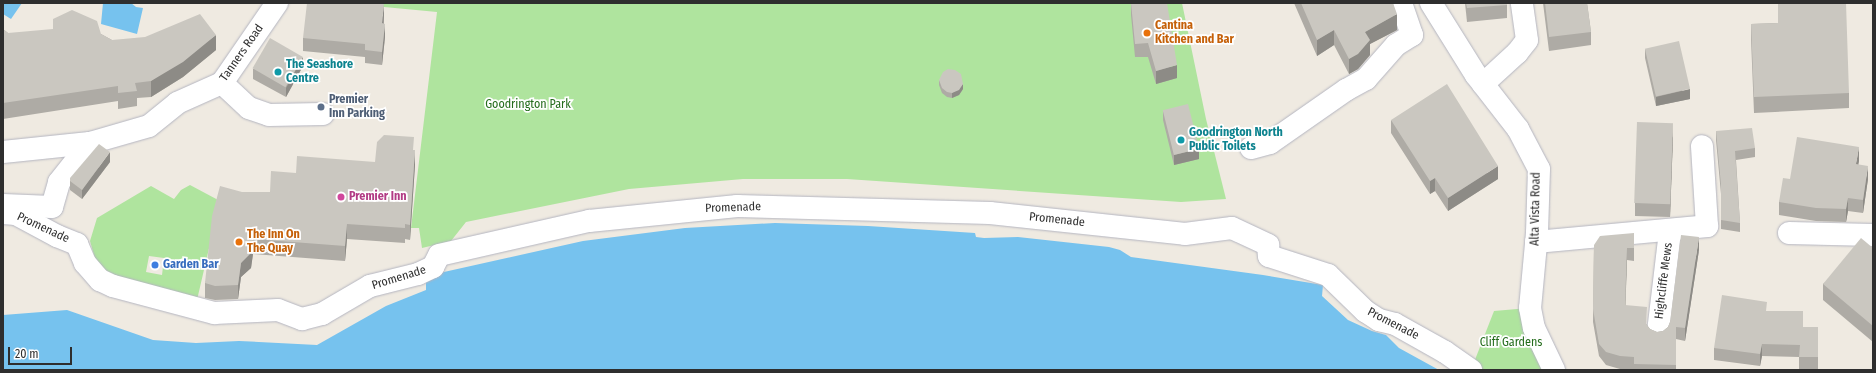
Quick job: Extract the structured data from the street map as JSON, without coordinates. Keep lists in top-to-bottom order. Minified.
{"streets":{"street":["Tanners Road","Promenade","Alta Vista Road","Highcliffe Mews"]},"crossings":[["Alta Vista Road","Highcliffe Mews"]],"parks":["Goodrington Park","Cliff Gardens"],"places":["Cantina Kitchen and Bar","The Seashore Centre","Premier Inn Parking","Goodrington North Public Toilets","Premier Inn","The Inn On The Quay","Garden Bar"],"scale_bar":"20 m"}
